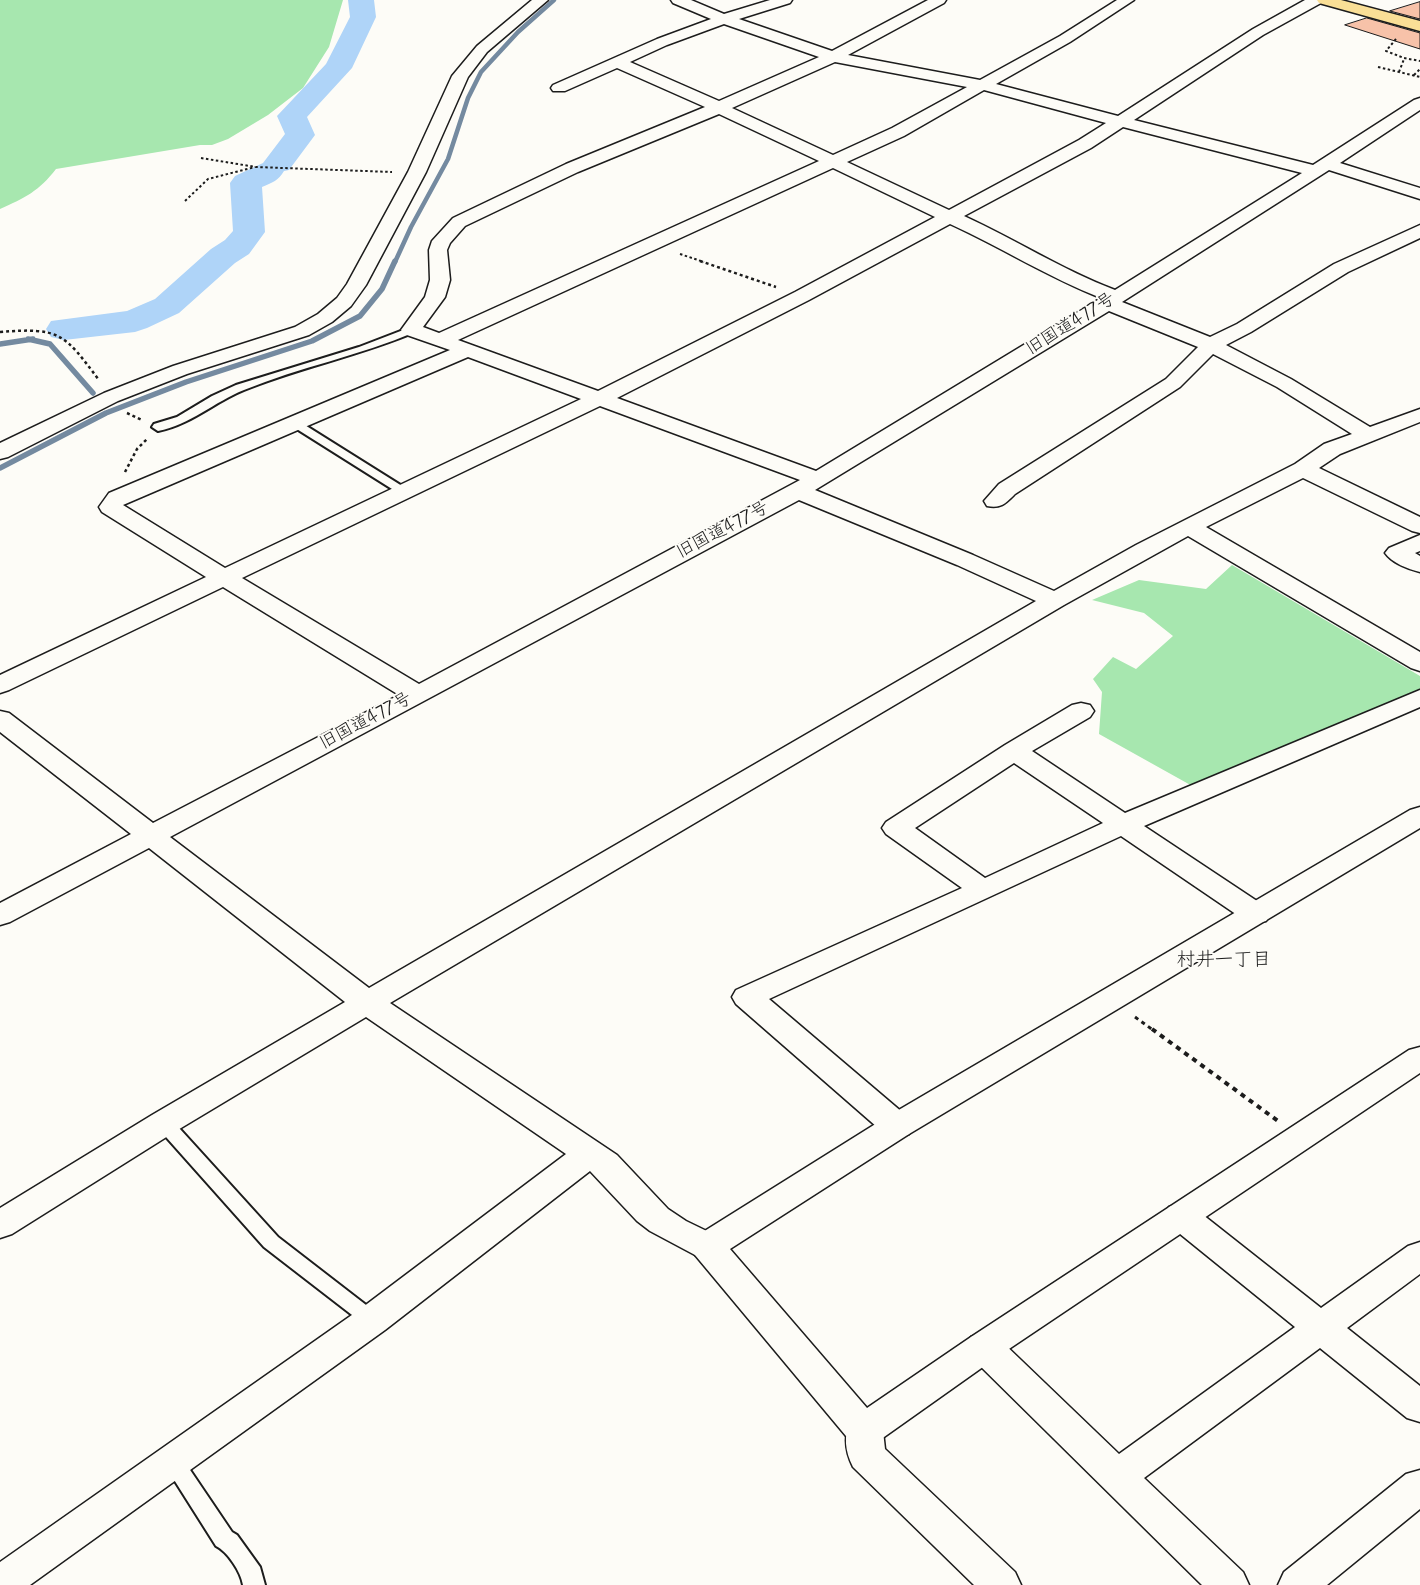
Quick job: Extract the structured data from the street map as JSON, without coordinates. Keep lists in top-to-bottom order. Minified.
{"streets":{"street":["旧国道477号"]},"districts":["村井一丁目"]}
